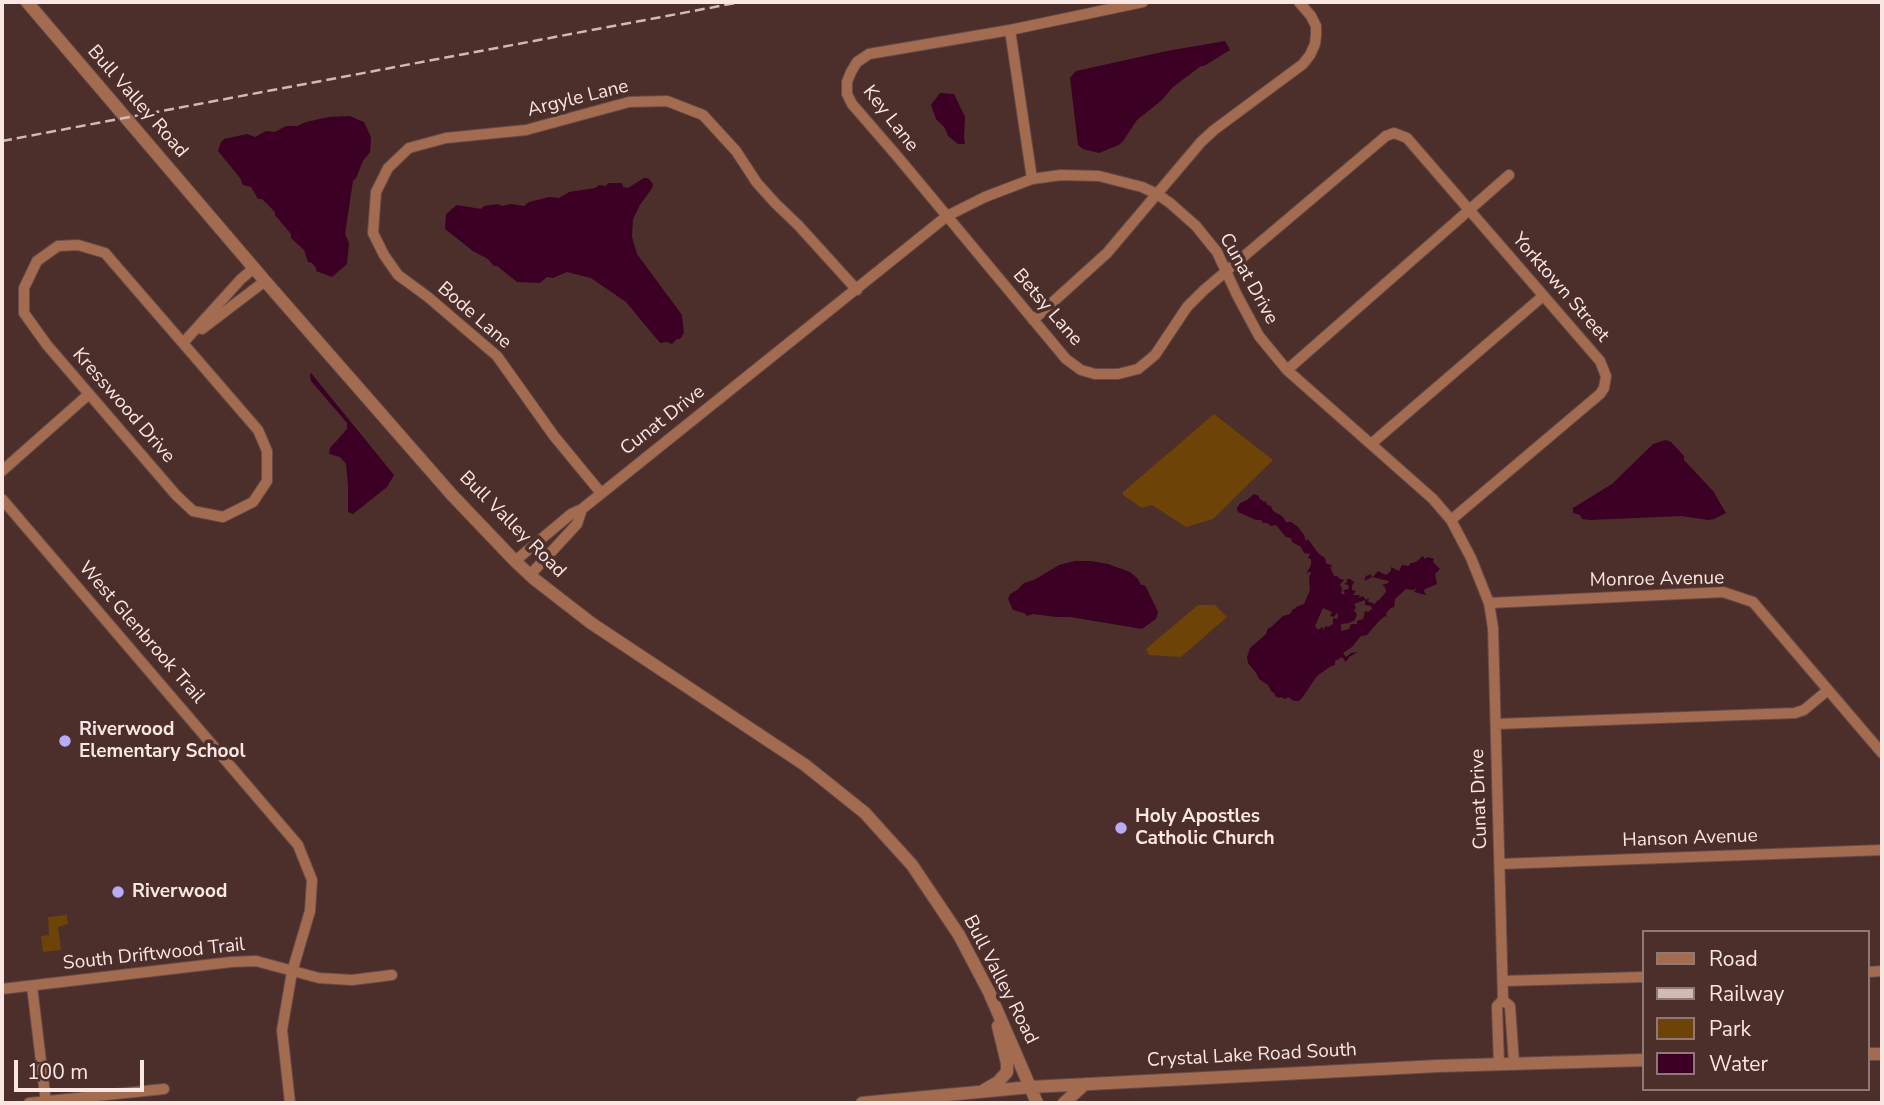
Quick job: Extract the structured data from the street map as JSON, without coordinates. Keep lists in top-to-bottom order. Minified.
{"streets":{"street":["Argyle Lane","Bull Valley Road","Key Lane","Cunat Drive","Yorktown Street","Betsy Lane","Bode Lane","Kresswood Drive","Monroe Avenue","West Glenbrook Trail","Hanson Avenue","South Driftwood Trail","Crystal Lake Road South"]},"crossings":[["Argyle Lane","Cunat Drive"],["Argyle Lane","Bode Lane"],["Bull Valley Road","Cunat Drive"],["Bull Valley Road","Crystal Lake Road South"],["Key Lane","Cunat Drive"],["Key Lane","Betsy Lane"],["Cunat Drive","Yorktown Street"],["Cunat Drive","Betsy Lane"],["Cunat Drive","Bode Lane"],["Cunat Drive","Monroe Avenue"],["Cunat Drive","Hanson Avenue"],["Cunat Drive","Crystal Lake Road South"],["Yorktown Street","Betsy Lane"],["West Glenbrook Trail","South Driftwood Trail"]],"places":["Riverwood Elementary School","Holy Apostles Catholic Church","Riverwood"],"legend":["Road","Railway","Park","Water"],"scale_bar":"100 m"}
